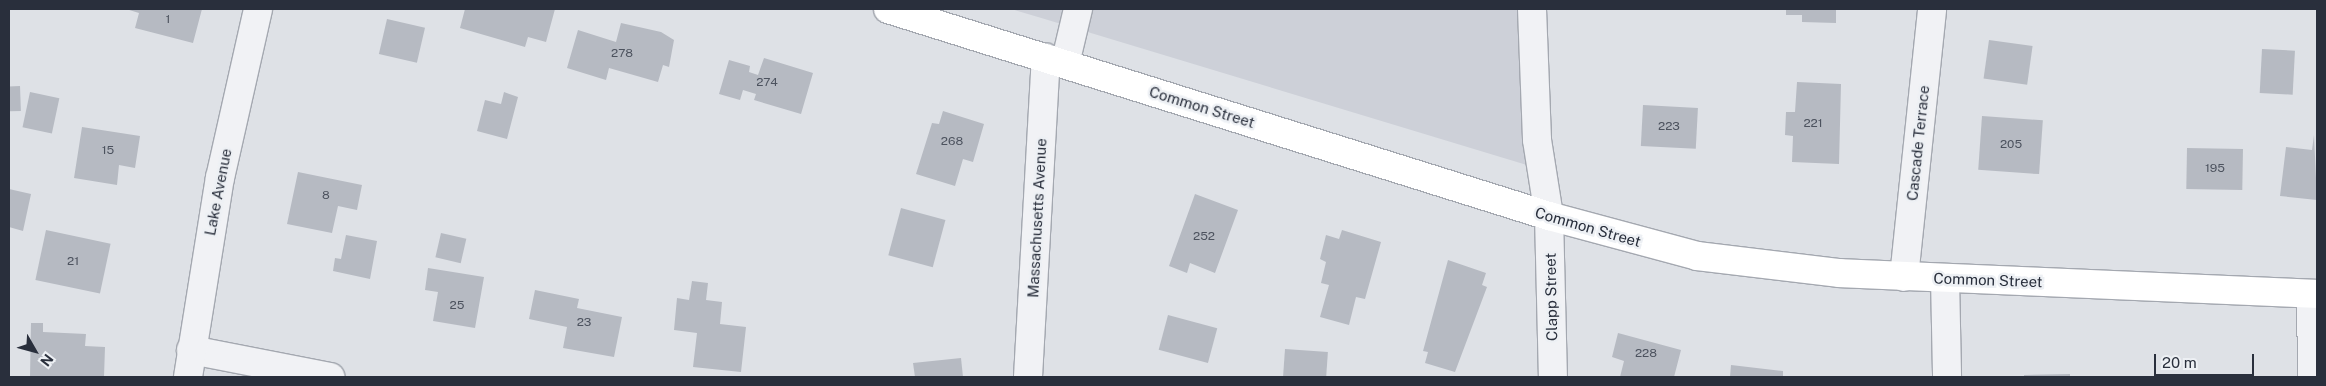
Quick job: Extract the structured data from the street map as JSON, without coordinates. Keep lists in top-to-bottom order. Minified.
{"streets":{"main road":["Common Street"],"street":["Cascade Terrace","Lake Avenue","Massachusetts Avenue","Clapp Street"]},"crossings":[["Common Street","Cascade Terrace"],["Common Street","Massachusetts Avenue"],["Common Street","Clapp Street"]],"house_numbers":["1","278","274","221","223","268","205","15","195","8","252","21","25","23","228"],"scale_bar":"20 m","north":"bottom right"}
